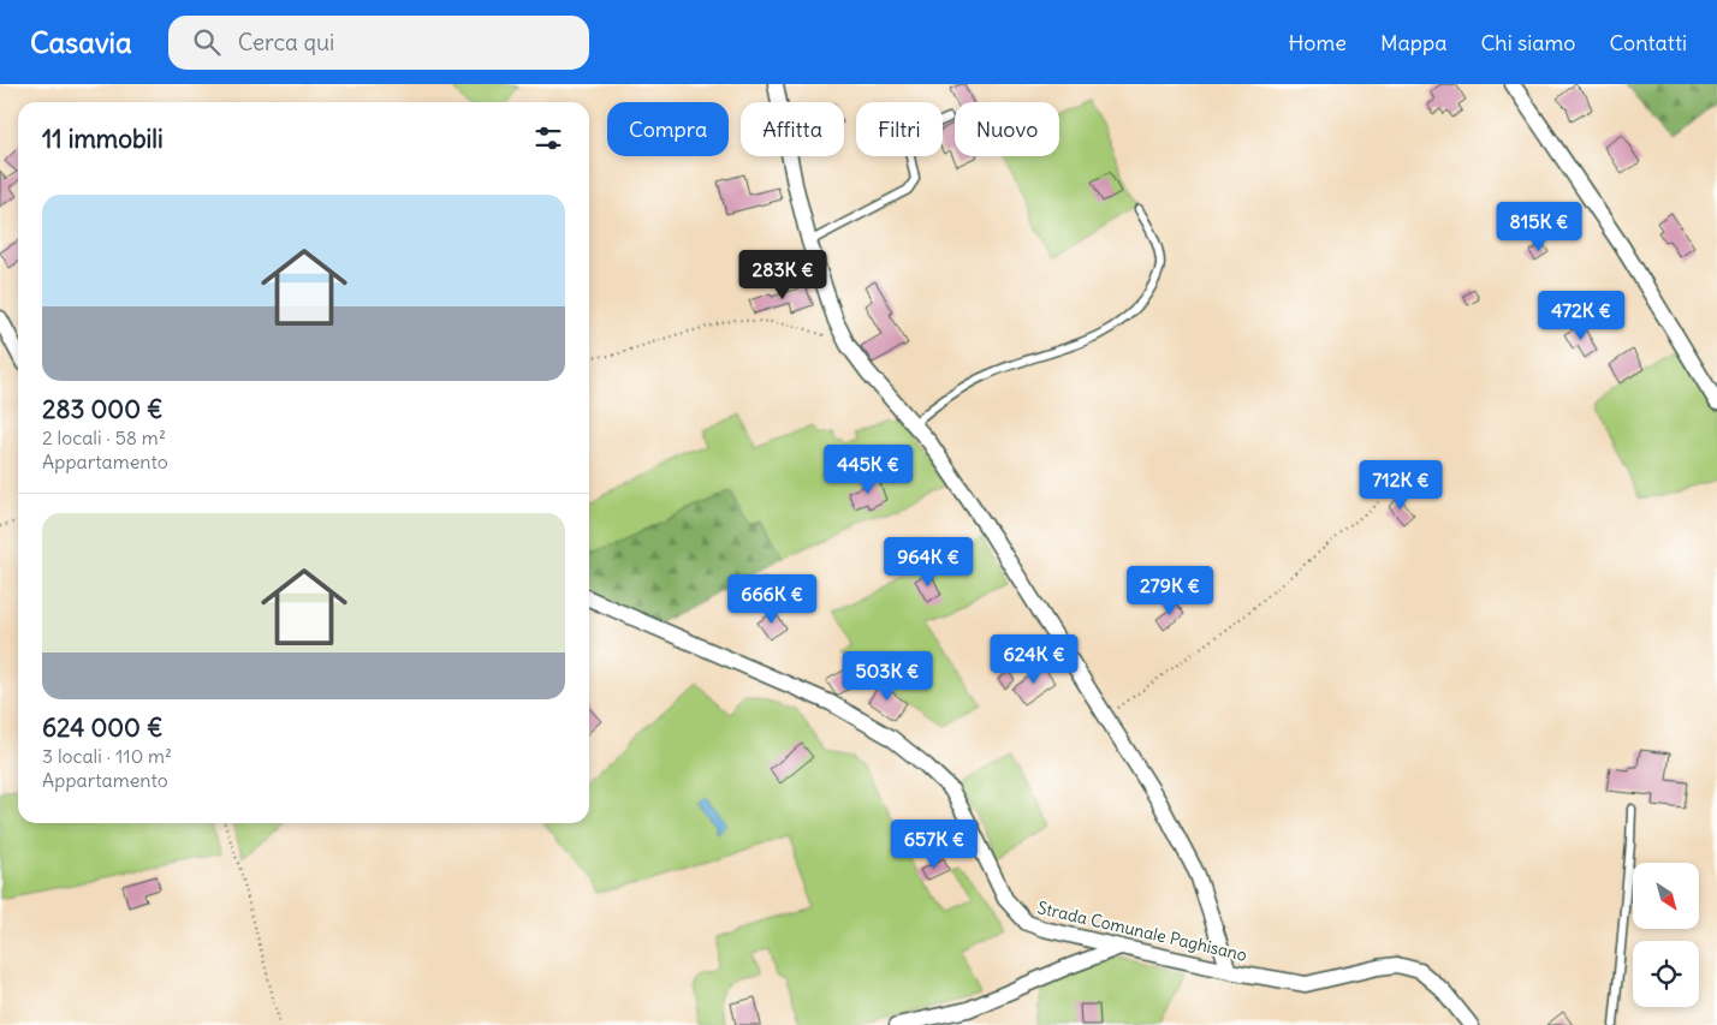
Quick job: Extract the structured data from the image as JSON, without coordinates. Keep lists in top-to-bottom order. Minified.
{"streets":{"street":["Strada Comunale Paghisano"]},"north":"bottom right","page":{"header":"Casavia","search":"Cerca qui","nav":["Home","Mappa","Chi siamo","Contatti"],"chip":["Compra","Affitta","Filtri","Nuovo"],"heading":"11 immobili","list":[{"name":"283 000 €","note":"2 locali · 58 m² · Appartamento"},{"name":"624 000 €","note":"3 locali · 110 m² · Appartamento"}],"price":["815K €","283K €","472K €","445K €","712K €","964K €","279K €","666K €","624K €","503K €","657K €"]}}
